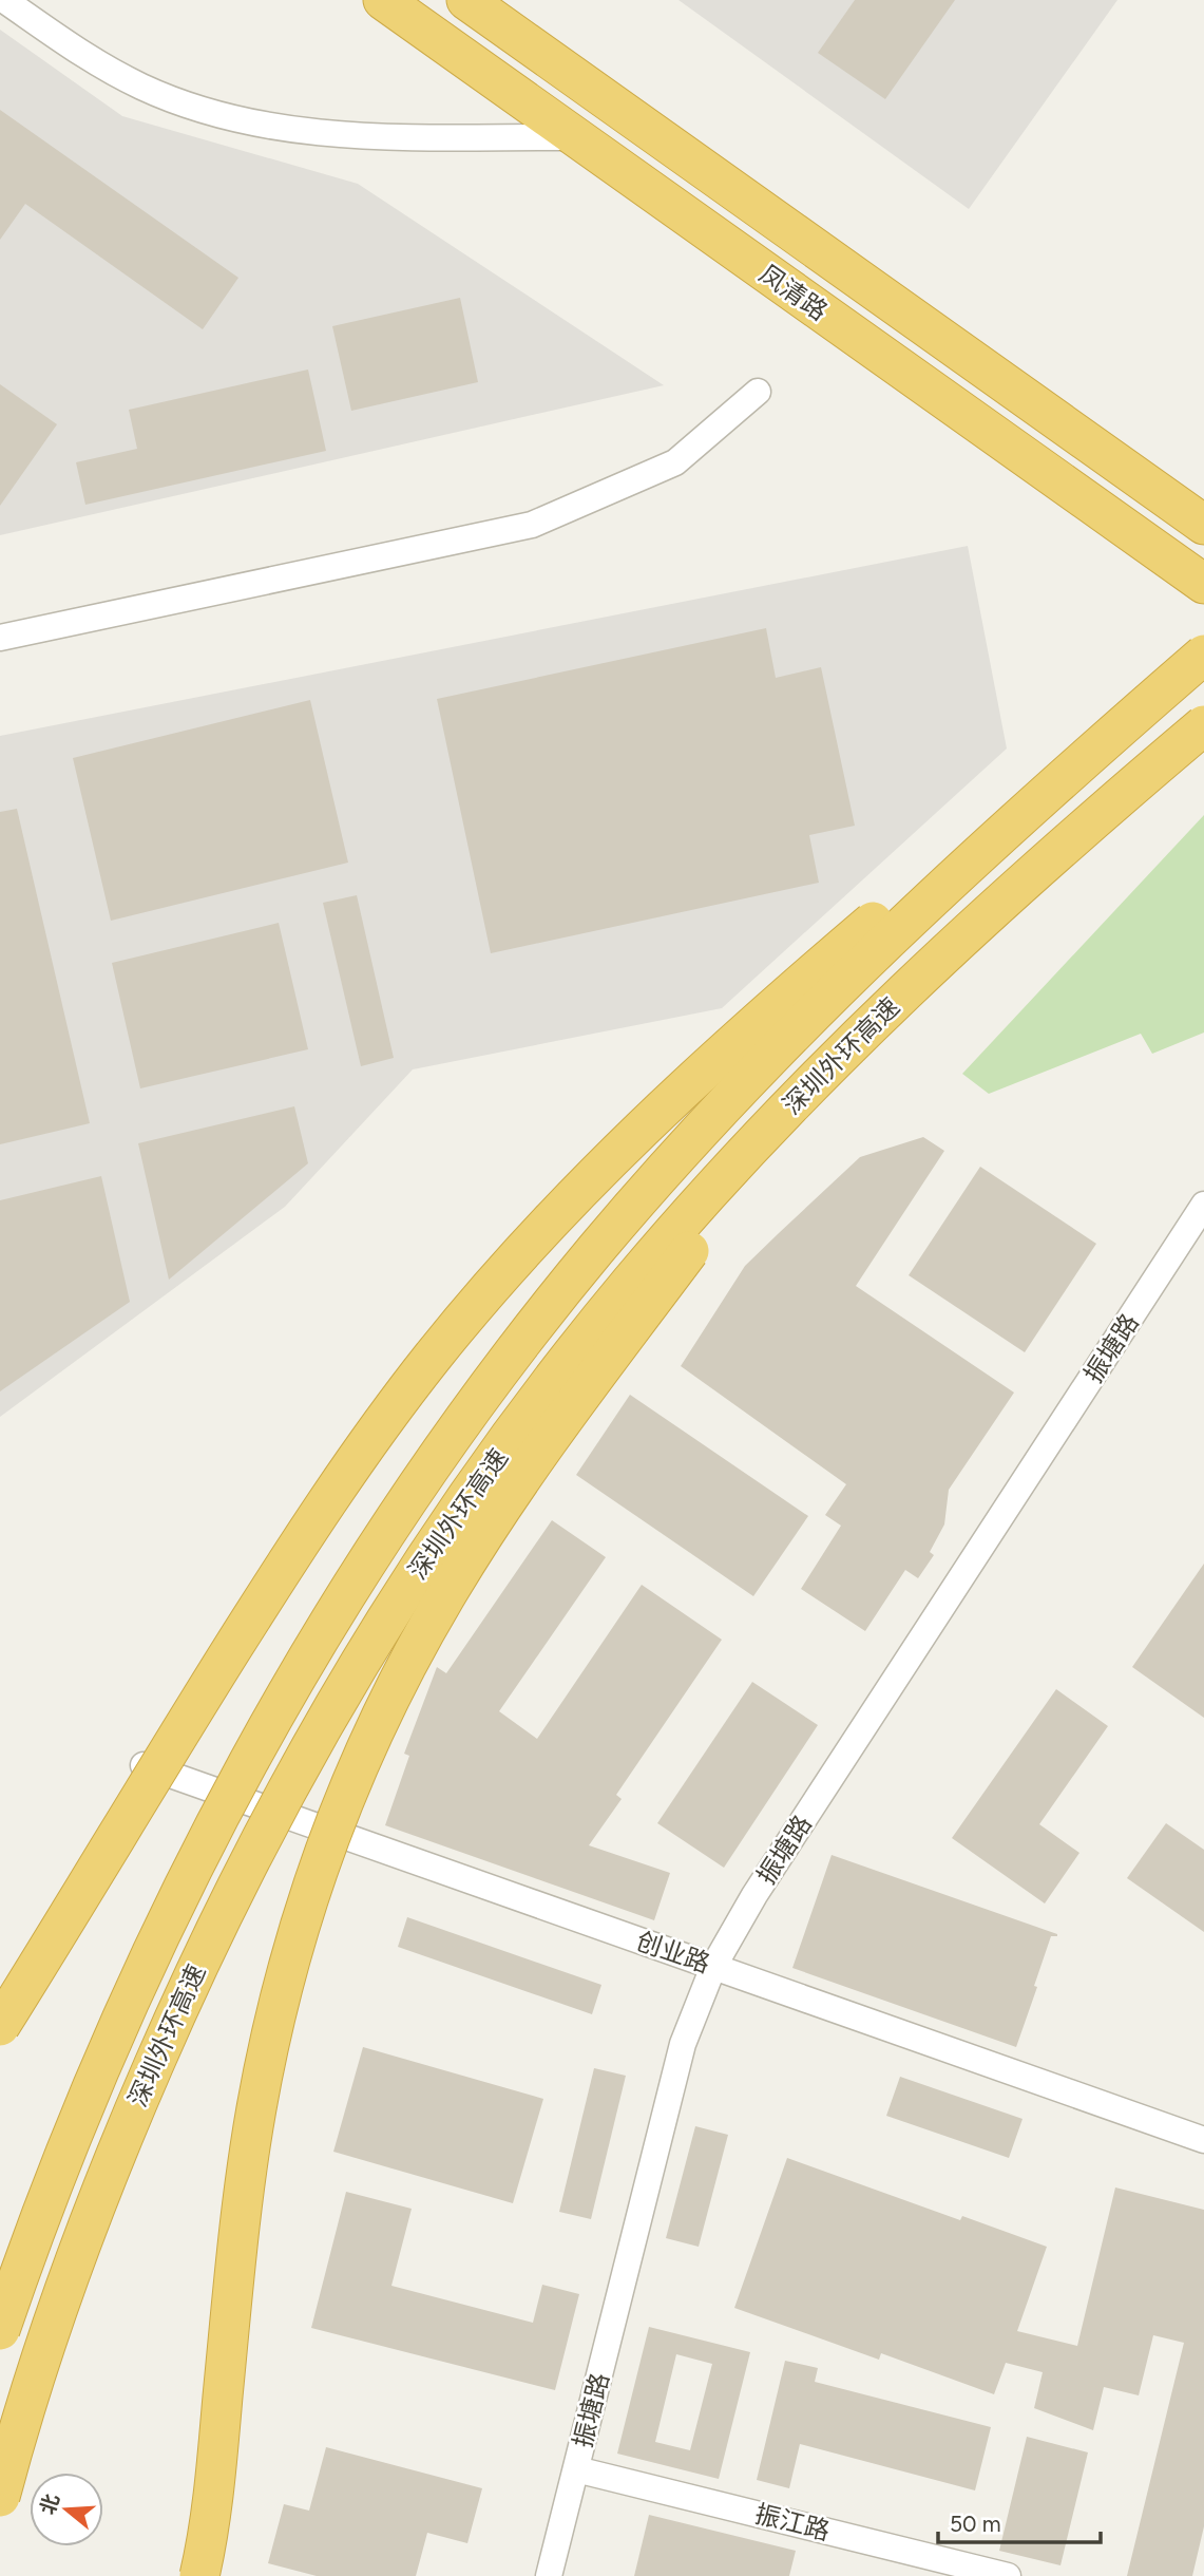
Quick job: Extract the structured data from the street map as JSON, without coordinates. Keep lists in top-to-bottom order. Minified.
{"streets":{"highway":["凤清路","深圳外环高速"],"street":["振塘路","创业路","振江路"]},"crossings":[["振塘路","创业路"],["振塘路","振江路"]],"scale_bar":"50 m","north":"left"}
